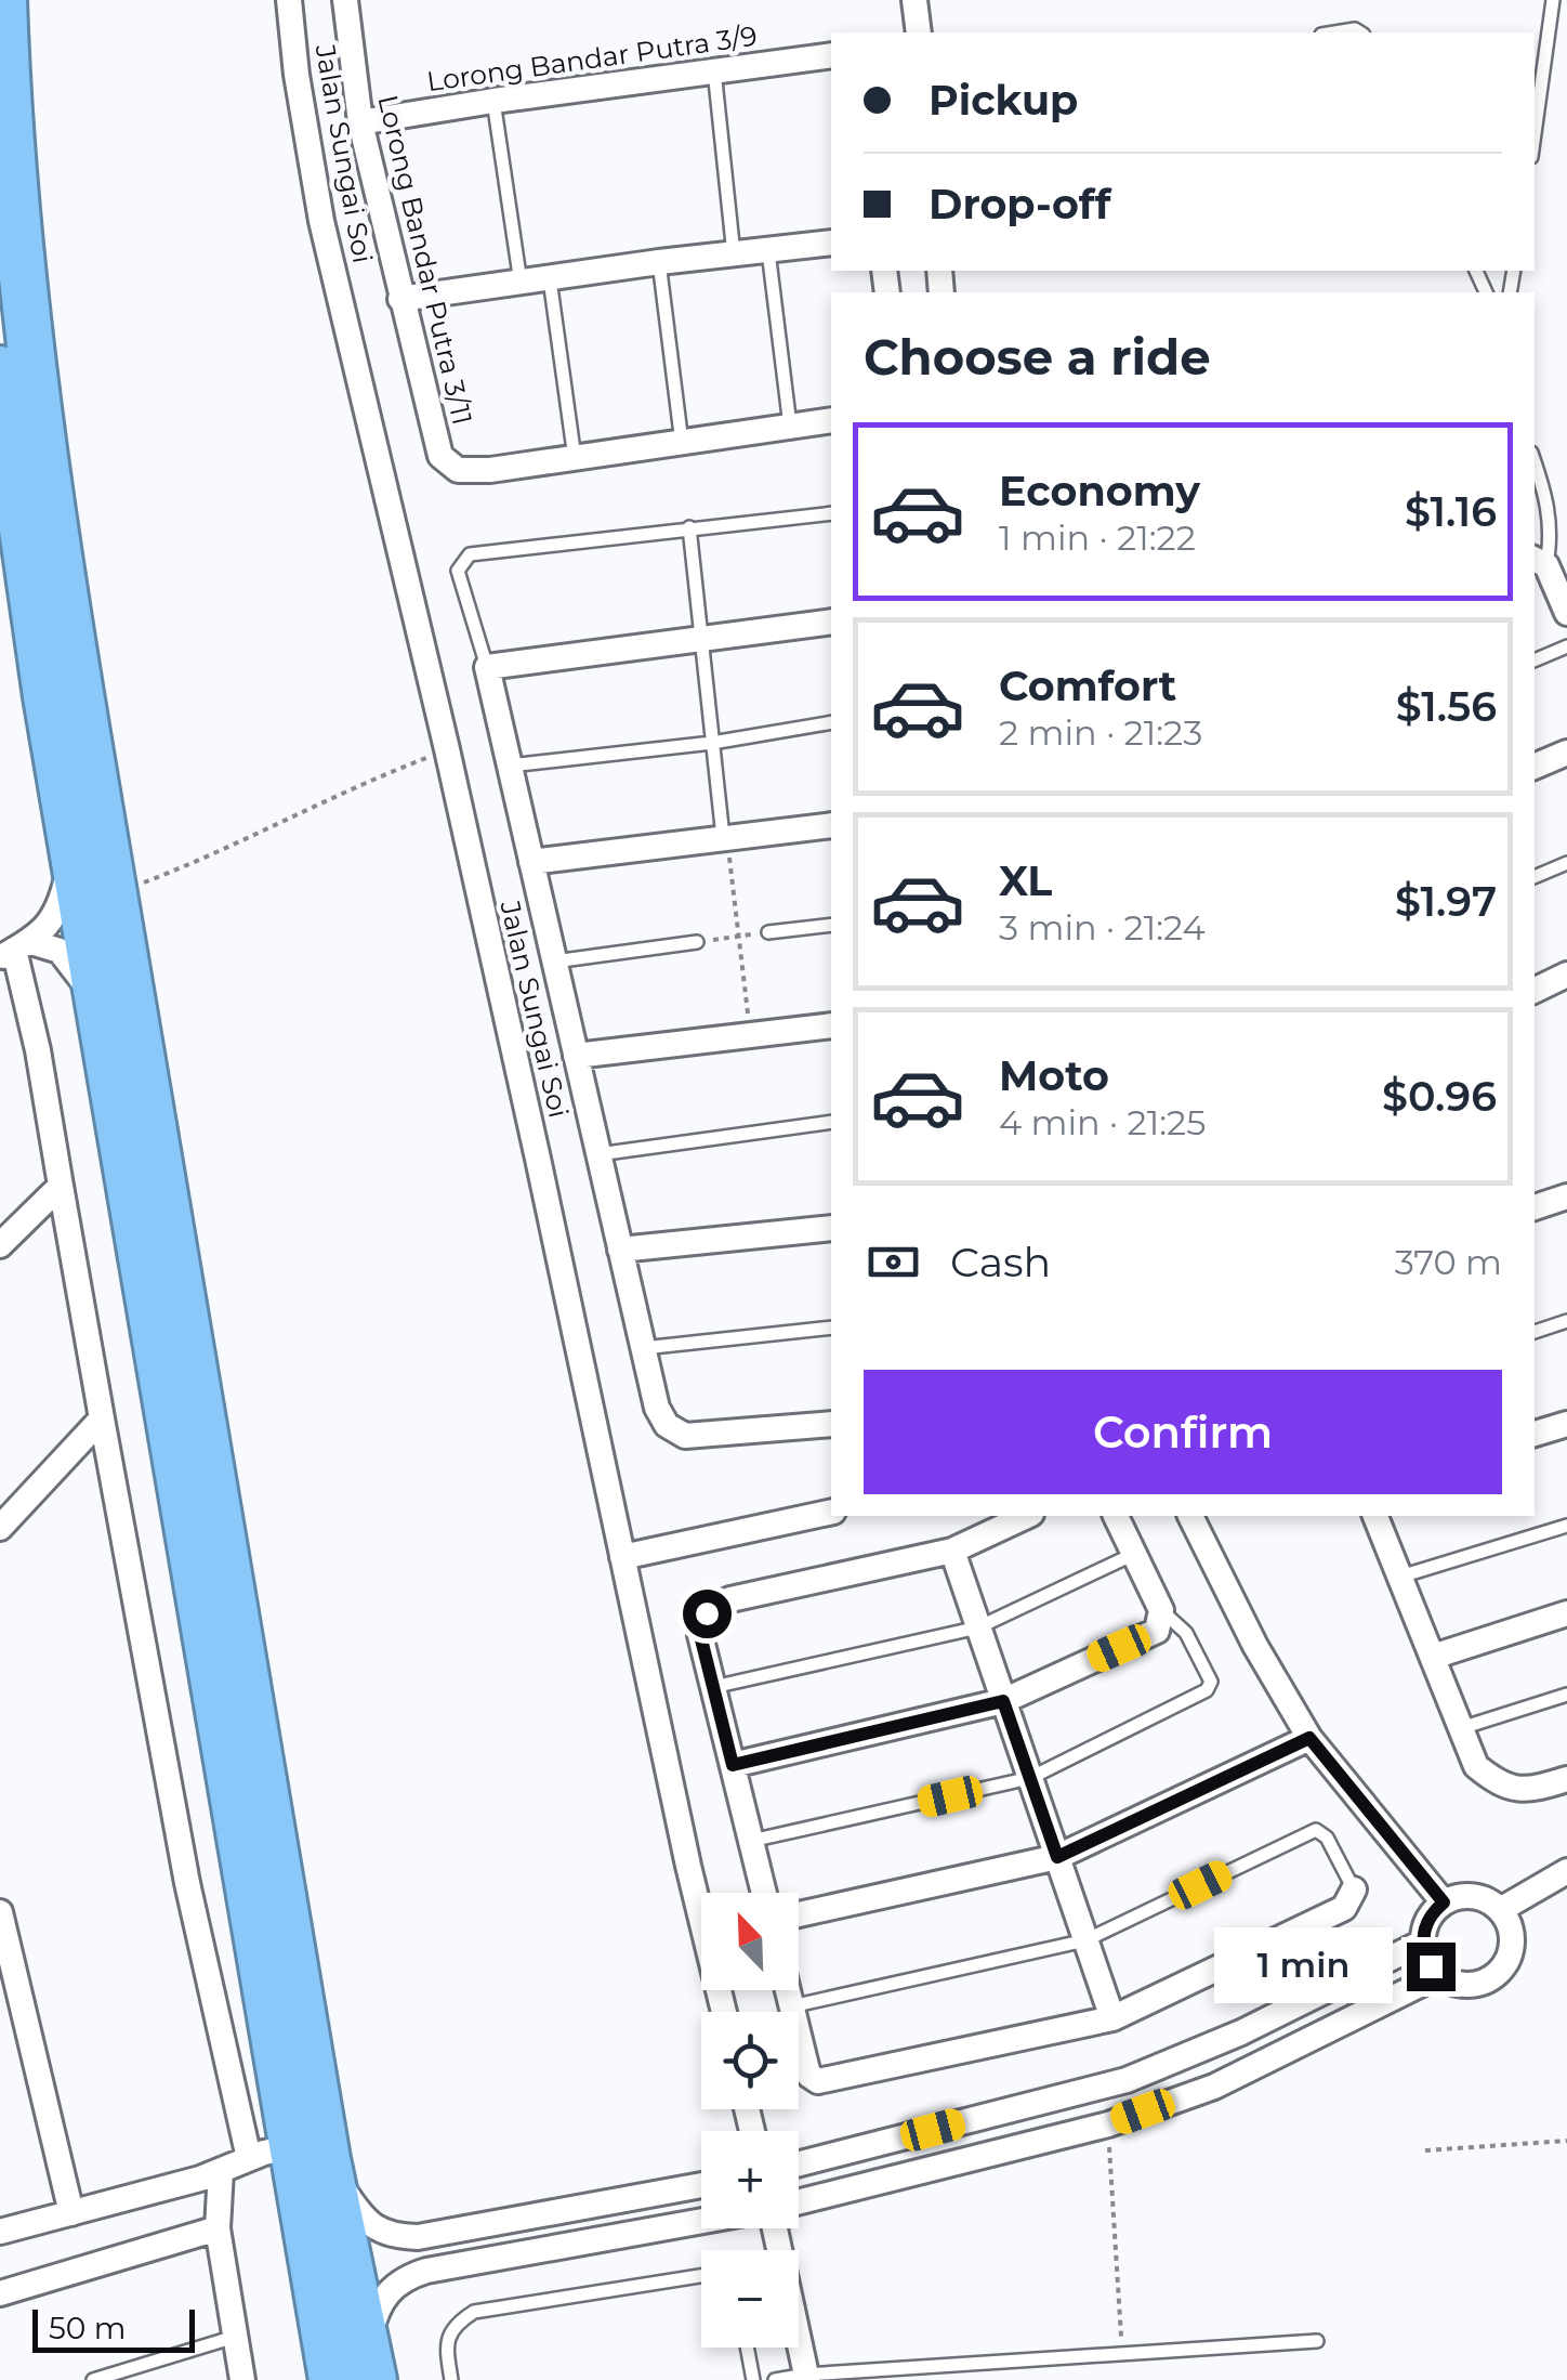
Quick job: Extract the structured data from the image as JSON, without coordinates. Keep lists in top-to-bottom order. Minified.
{"streets":{"street":["Lorong Bandar Putra 3/9","Jalan Sungai Soi","Lorong Bandar Putra 3/11"]},"crossings":[["Lorong Bandar Putra 3/9","Lorong Bandar Putra 3/11"]],"scale_bar":"50 m","north":"top left","page":{"banner":["Pickup","Drop-off"],"heading":"Choose a ride","list":[{"name":"Economy","note":"1 min · 21:22","value":"$1.16"},{"name":"Comfort","note":"2 min · 21:23","value":"$1.56"},{"name":"XL","note":"3 min · 21:24","value":"$1.97"},{"name":"Moto","note":"4 min · 21:25","value":"$0.96"}],"pay":["Cash","370 m"],"buttons":"Confirm","map_buttons":["+","−"],"bubble":"1 min","scale":"50 m"}}
